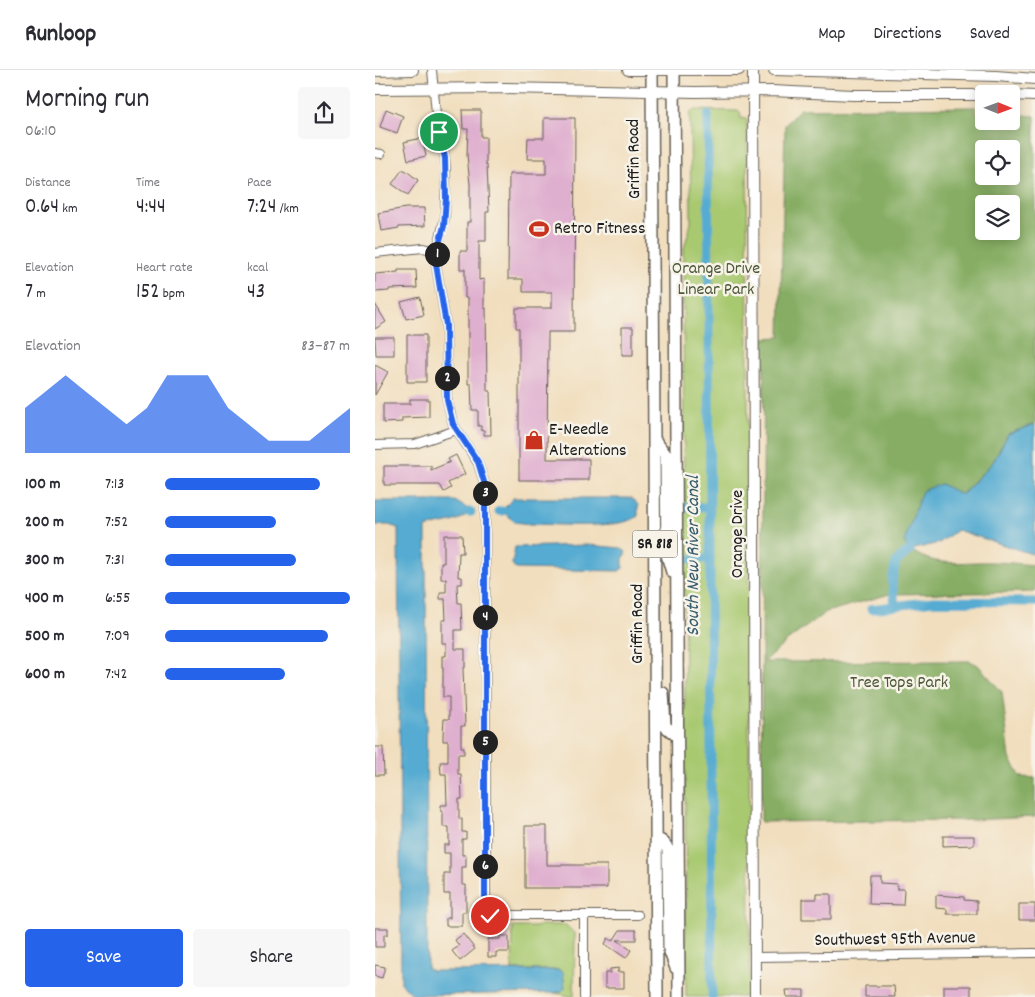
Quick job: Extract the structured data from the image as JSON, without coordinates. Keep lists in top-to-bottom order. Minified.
{"streets":{"main road":["Griffin Road","Orange Drive","SR 818"],"street":["Southwest 95th Avenue"]},"crossings":[["Orange Drive","Southwest 95th Avenue"]],"water":["South New River Canal"],"parks":["Orange Drive Linear Park","Tree Tops Park"],"places":{"sports":["Retro Fitness"],"shop":["E-Needle Alterations"]},"north":"right","page":{"header":"Runloop","nav":["Map","Directions","Saved"],"heading":["Morning run","06:10"],"stats":[["Distance","0.64 km"],["Time","4:44"],["Pace","7:24 /km"],["Elevation","7 m"],["Heart rate","152 bpm"],["kcal","43"]],"pins":["1","2","3","4","5","6"],"chart":["Elevation","83–87 m"],"list":[{"name":"100 m","note":"7:13"},{"name":"200 m","note":"7:52"},{"name":"300 m","note":"7:31"},{"name":"400 m","note":"6:55"},{"name":"500 m","note":"7:09"},{"name":"600 m","note":"7:42"}],"buttons":["Save","Share"]}}
